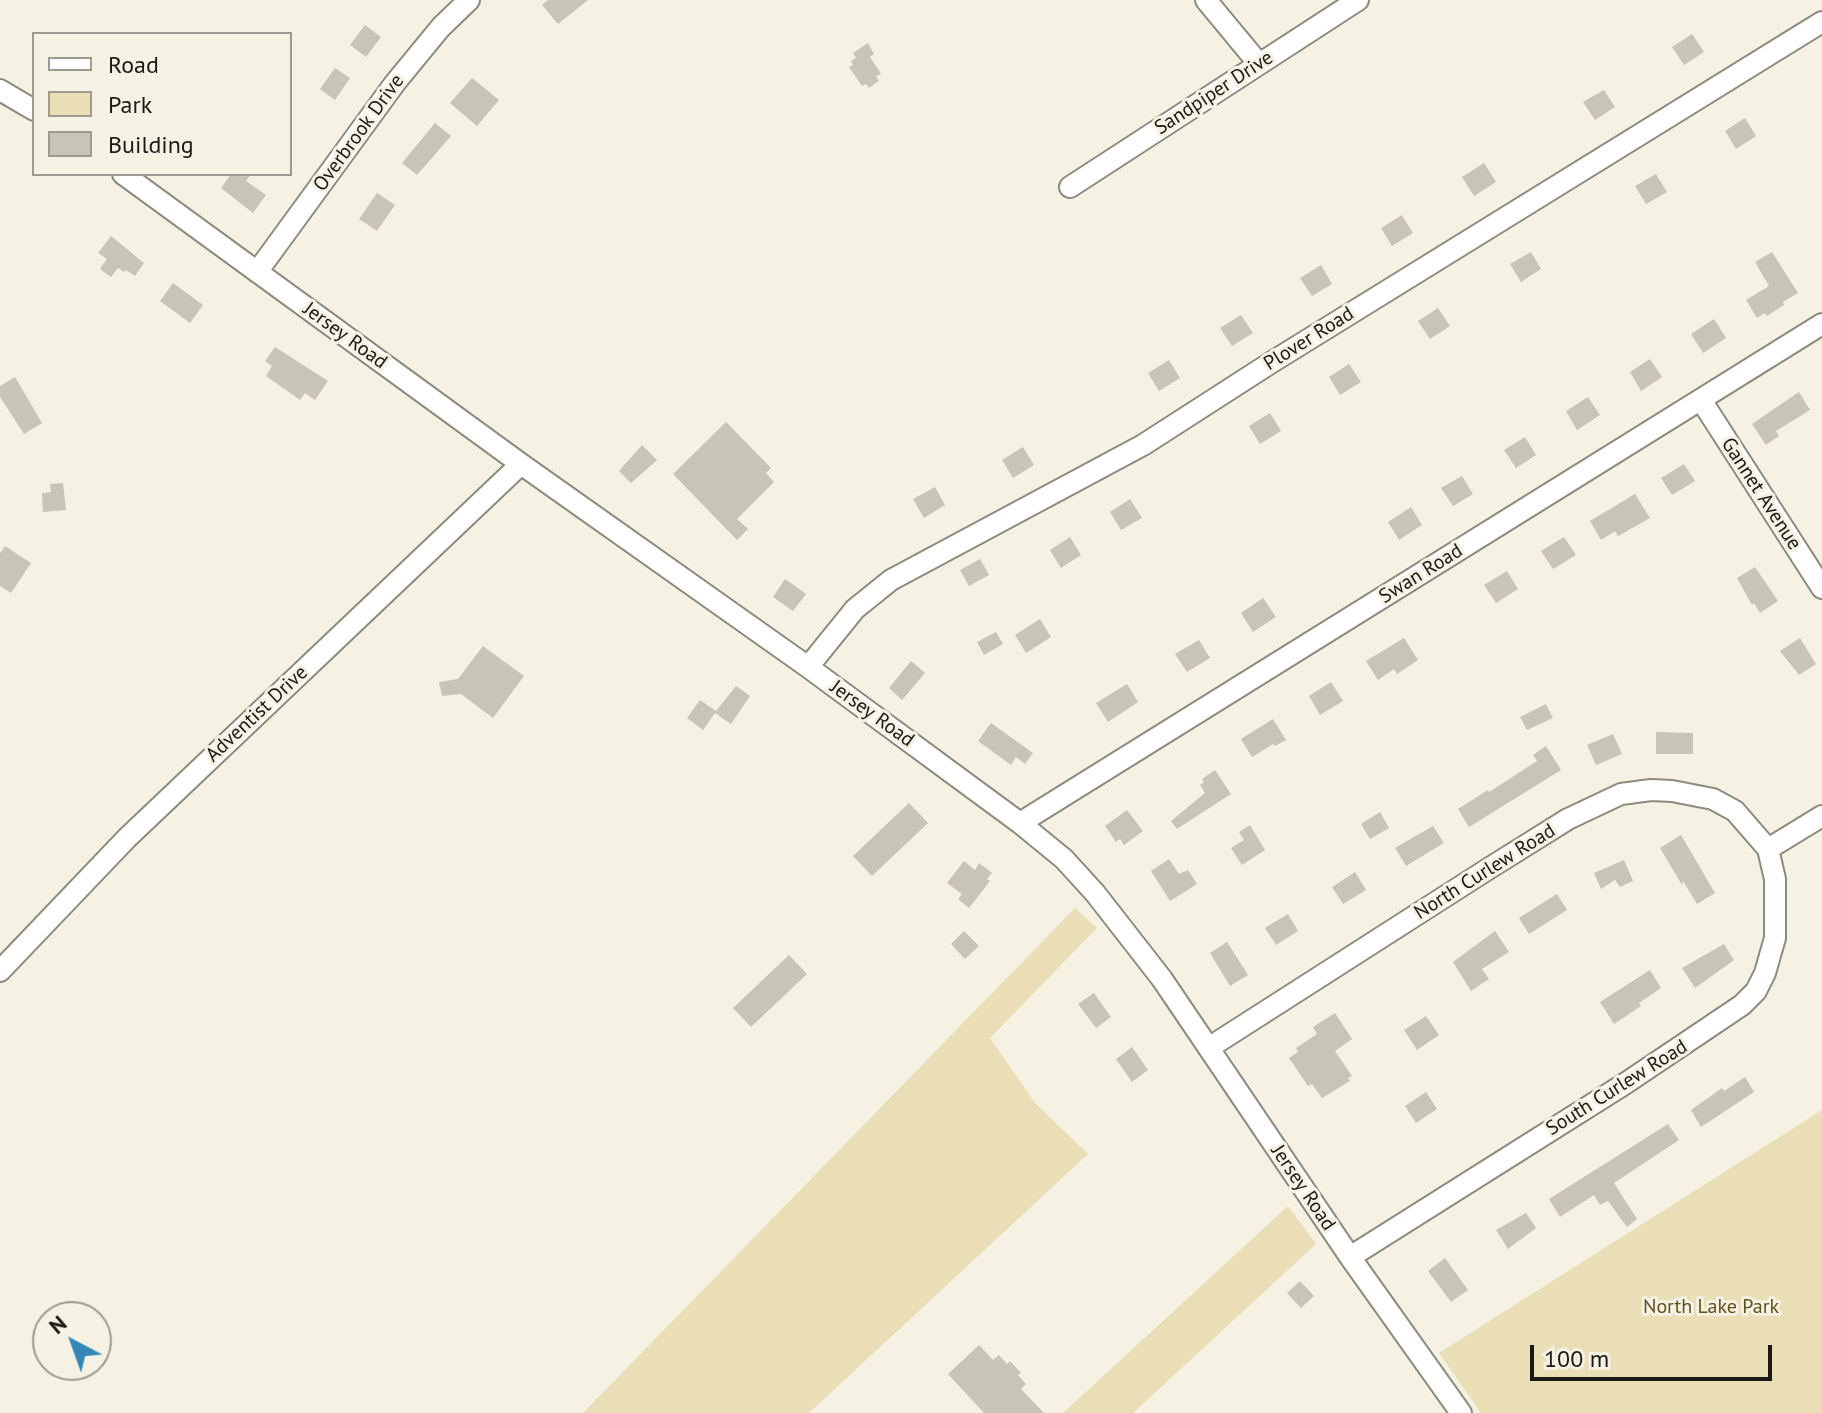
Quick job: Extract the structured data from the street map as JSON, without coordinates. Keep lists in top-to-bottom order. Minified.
{"streets":{"street":["Sandpiper Drive","Overbrook Drive","Jersey Road","Plover Road","Gannet Avenue","Swan Road","Adventist Drive","North Curlew Road","South Curlew Road"]},"crossings":[["Overbrook Drive","Jersey Road"],["Jersey Road","Plover Road"],["Jersey Road","Swan Road"],["Jersey Road","Adventist Drive"],["Jersey Road","North Curlew Road"],["Jersey Road","South Curlew Road"],["Gannet Avenue","Swan Road"],["North Curlew Road","South Curlew Road"]],"parks":["North Lake Park"],"legend":["Road","Park","Building"],"scale_bar":"100 m","north":"top left"}
